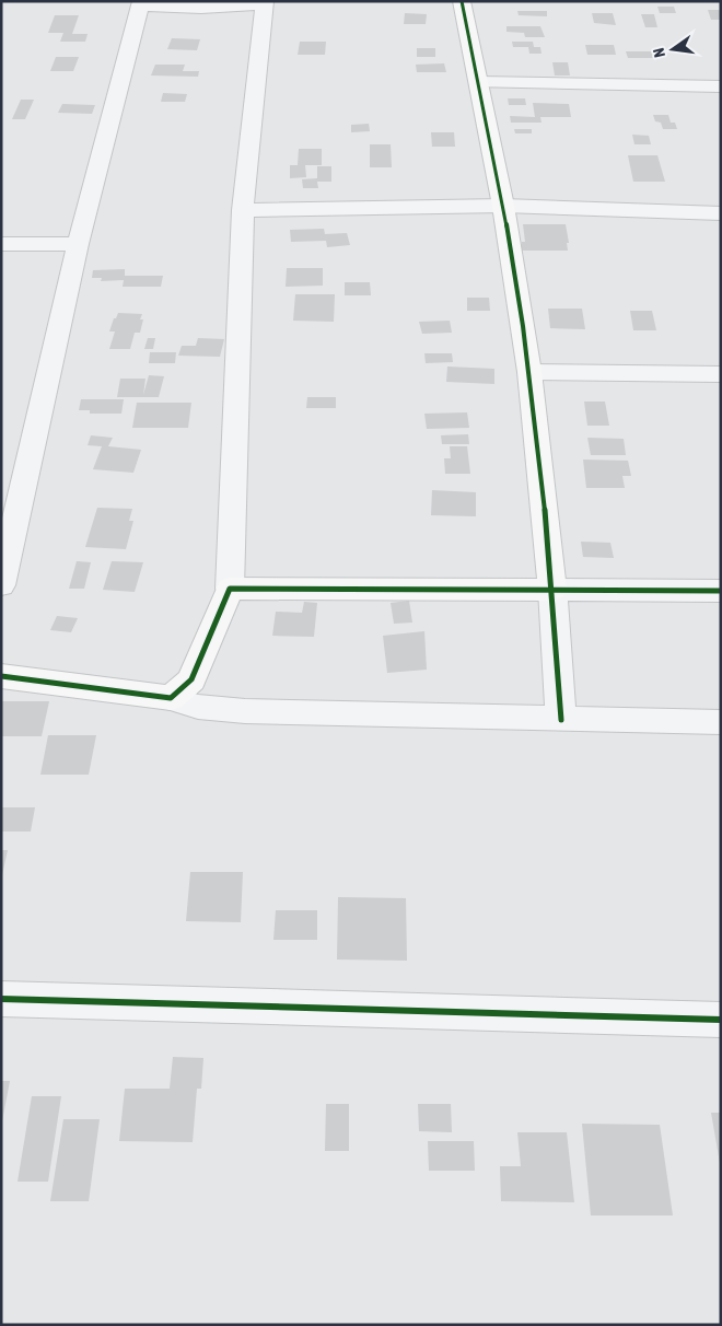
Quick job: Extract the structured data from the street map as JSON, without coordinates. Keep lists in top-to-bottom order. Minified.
{"north":"left"}
